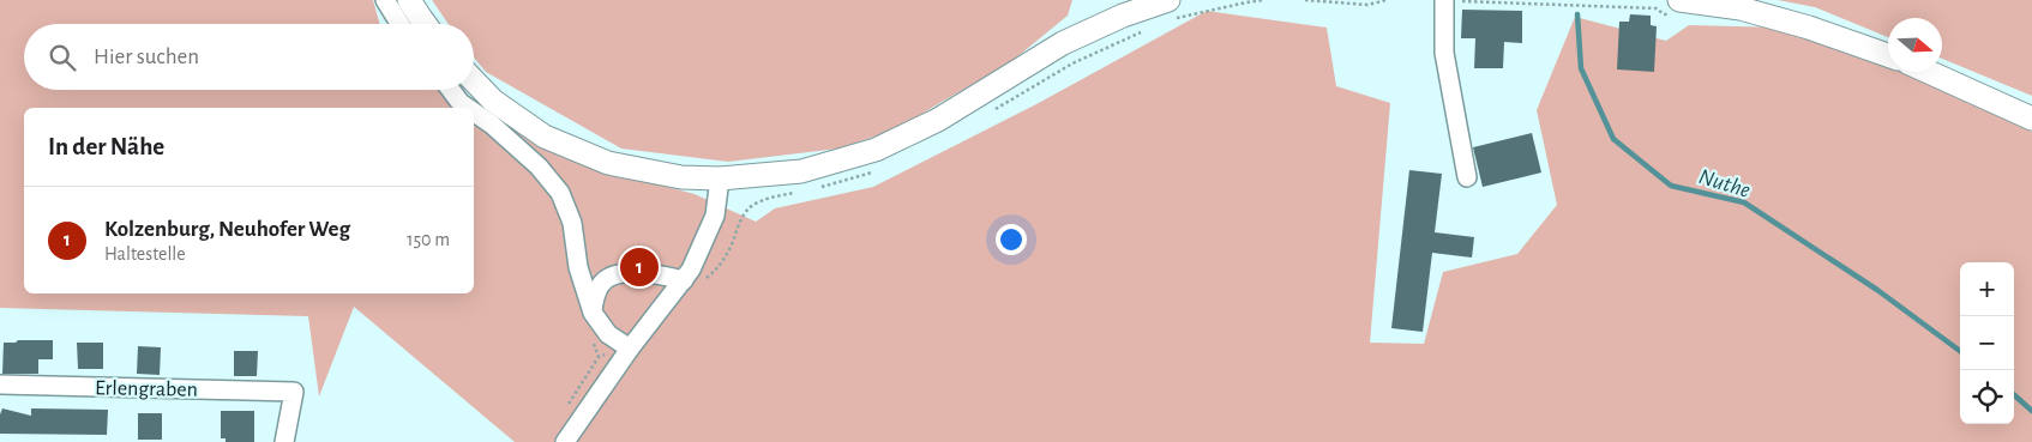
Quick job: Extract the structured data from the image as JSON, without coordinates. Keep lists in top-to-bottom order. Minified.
{"streets":{"street":["Erlengraben"]},"water":["Nuthe"],"north":"right","page":{"search":"Hier suchen","heading":"In der Nähe","list":[{"mark":"1","name":"Kolzenburg, Neuhofer Weg","note":"Haltestelle","value":"150 m"}],"pins":"1","map_buttons":["+","−"]}}
